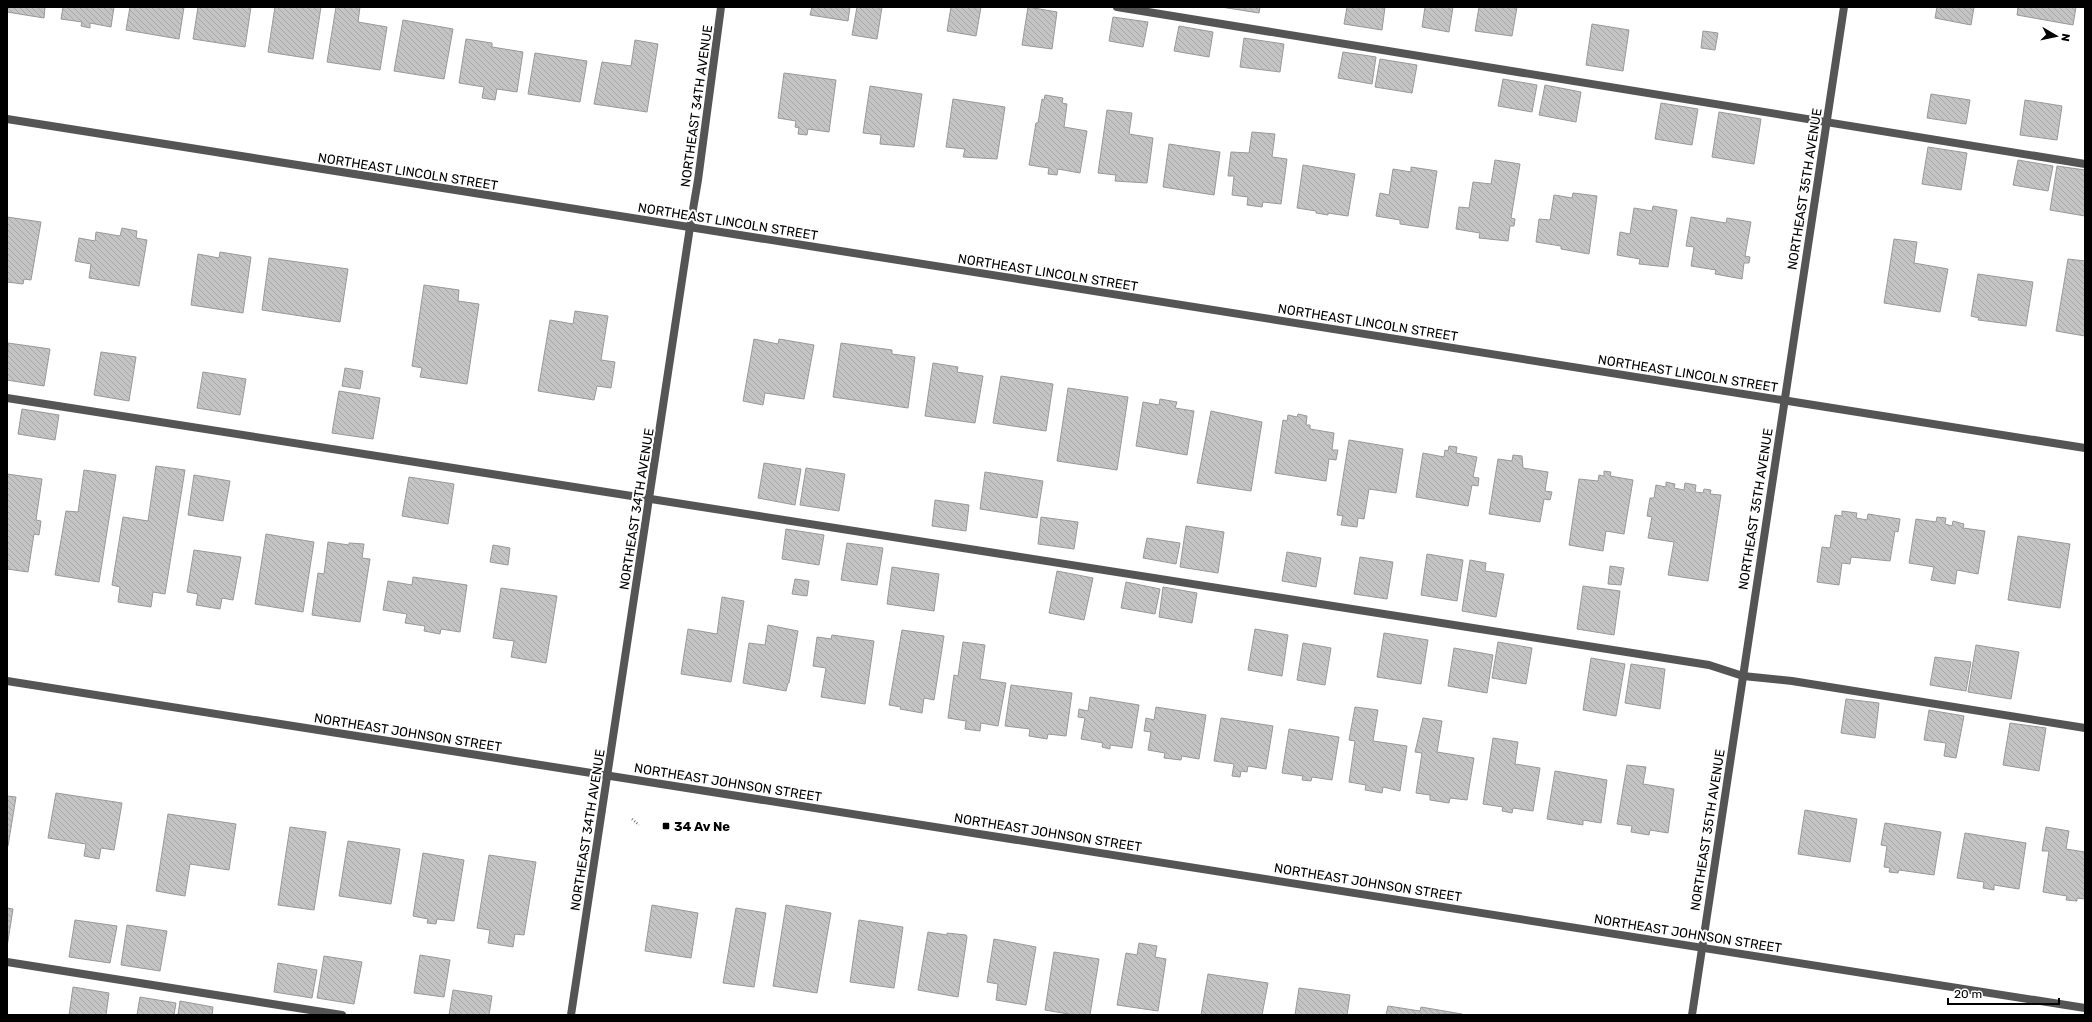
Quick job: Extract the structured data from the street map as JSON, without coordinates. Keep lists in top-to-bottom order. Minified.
{"streets":{"street":["NORTHEAST 34TH AVENUE","NORTHEAST LINCOLN STREET","NORTHEAST 35TH AVENUE","NORTHEAST JOHNSON STREET"]},"crossings":[["NORTHEAST 34TH AVENUE","NORTHEAST LINCOLN STREET"],["NORTHEAST 34TH AVENUE","NORTHEAST JOHNSON STREET"],["NORTHEAST LINCOLN STREET","NORTHEAST 35TH AVENUE"],["NORTHEAST 35TH AVENUE","NORTHEAST JOHNSON STREET"]],"places":{"transit":["34 Av Ne"]},"scale_bar":"20 m","north":"right"}
